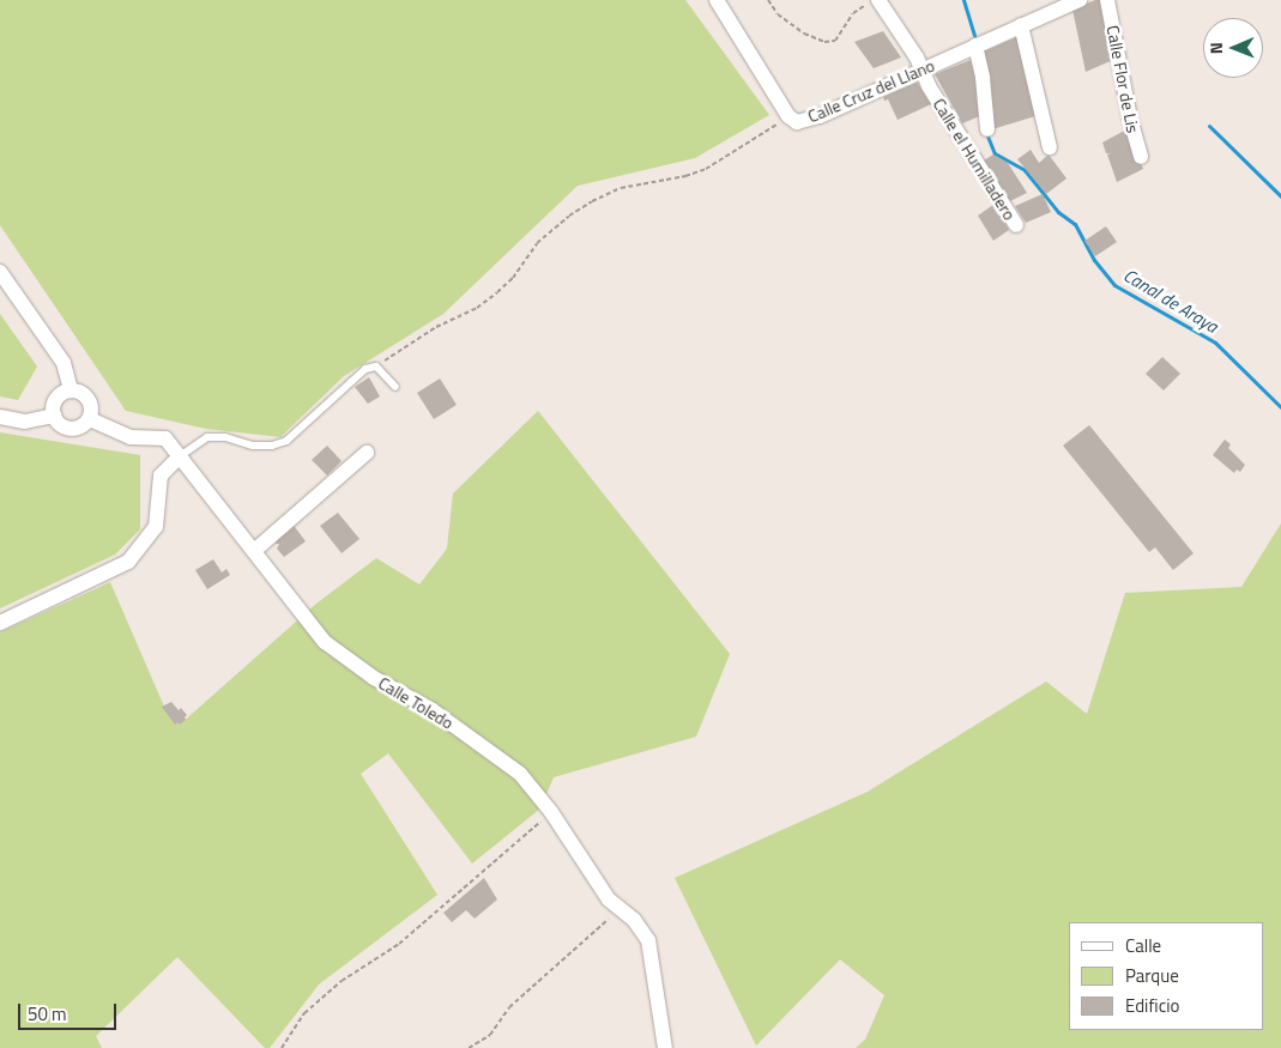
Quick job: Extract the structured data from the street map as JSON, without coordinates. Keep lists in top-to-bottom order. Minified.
{"streets":{"street":["Calle Flor de Lis","Calle Cruz del Llano","Calle el Humilladero","Calle Toledo"]},"crossings":[["Calle Cruz del Llano","Calle el Humilladero"]],"water":["Canal de Araya"],"legend":["Calle","Parque","Edificio"],"scale_bar":"50 m","north":"left"}
